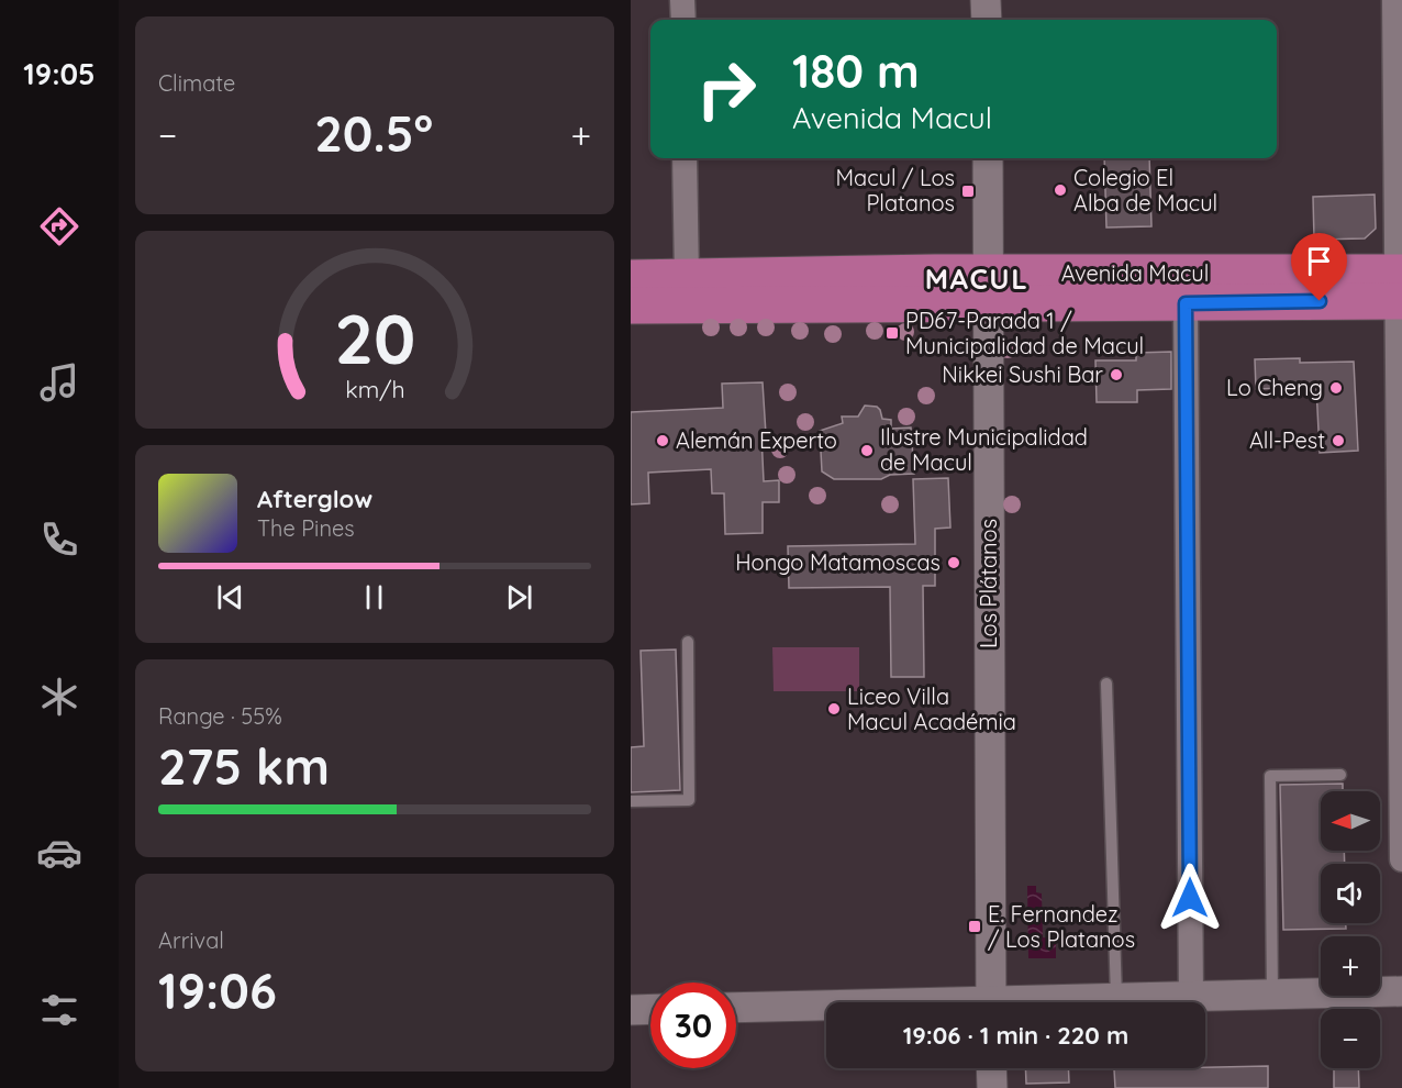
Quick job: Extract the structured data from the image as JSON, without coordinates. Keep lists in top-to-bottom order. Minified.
{"streets":{"main road":["Avenida Macul"],"street":["Los Plátanos"]},"crossings":[["Avenida Macul","Los Plátanos"]],"districts":["MACUL"],"places":{"other":["Colegio El Alba de Macul","Nikkei Sushi Bar","Lo Cheng","Alemán Experto","All-Pest","Ilustre Municipalidad de Macul","Hongo Matamoscas","Liceo Villa Macul Académia"],"transit":["Macul / Los Platanos","PD67-Parada 1 / Municipalidad de Macul","E. Fernandez / Los Platanos"]},"north":"left","page":{"tabs":"19:05","tile":["Climate",["Range · 55%","275 km"],["Arrival","19:06"]],"turn":["180 m","Avenida Macul"],"heat":["−","20.5°","+"],"song":["Afterglow","The Pines"],"map_buttons":["+","−"],"limit":"30","trip":"19:06 · 1 min · 220 m","gauge":["20","km/h"]}}
